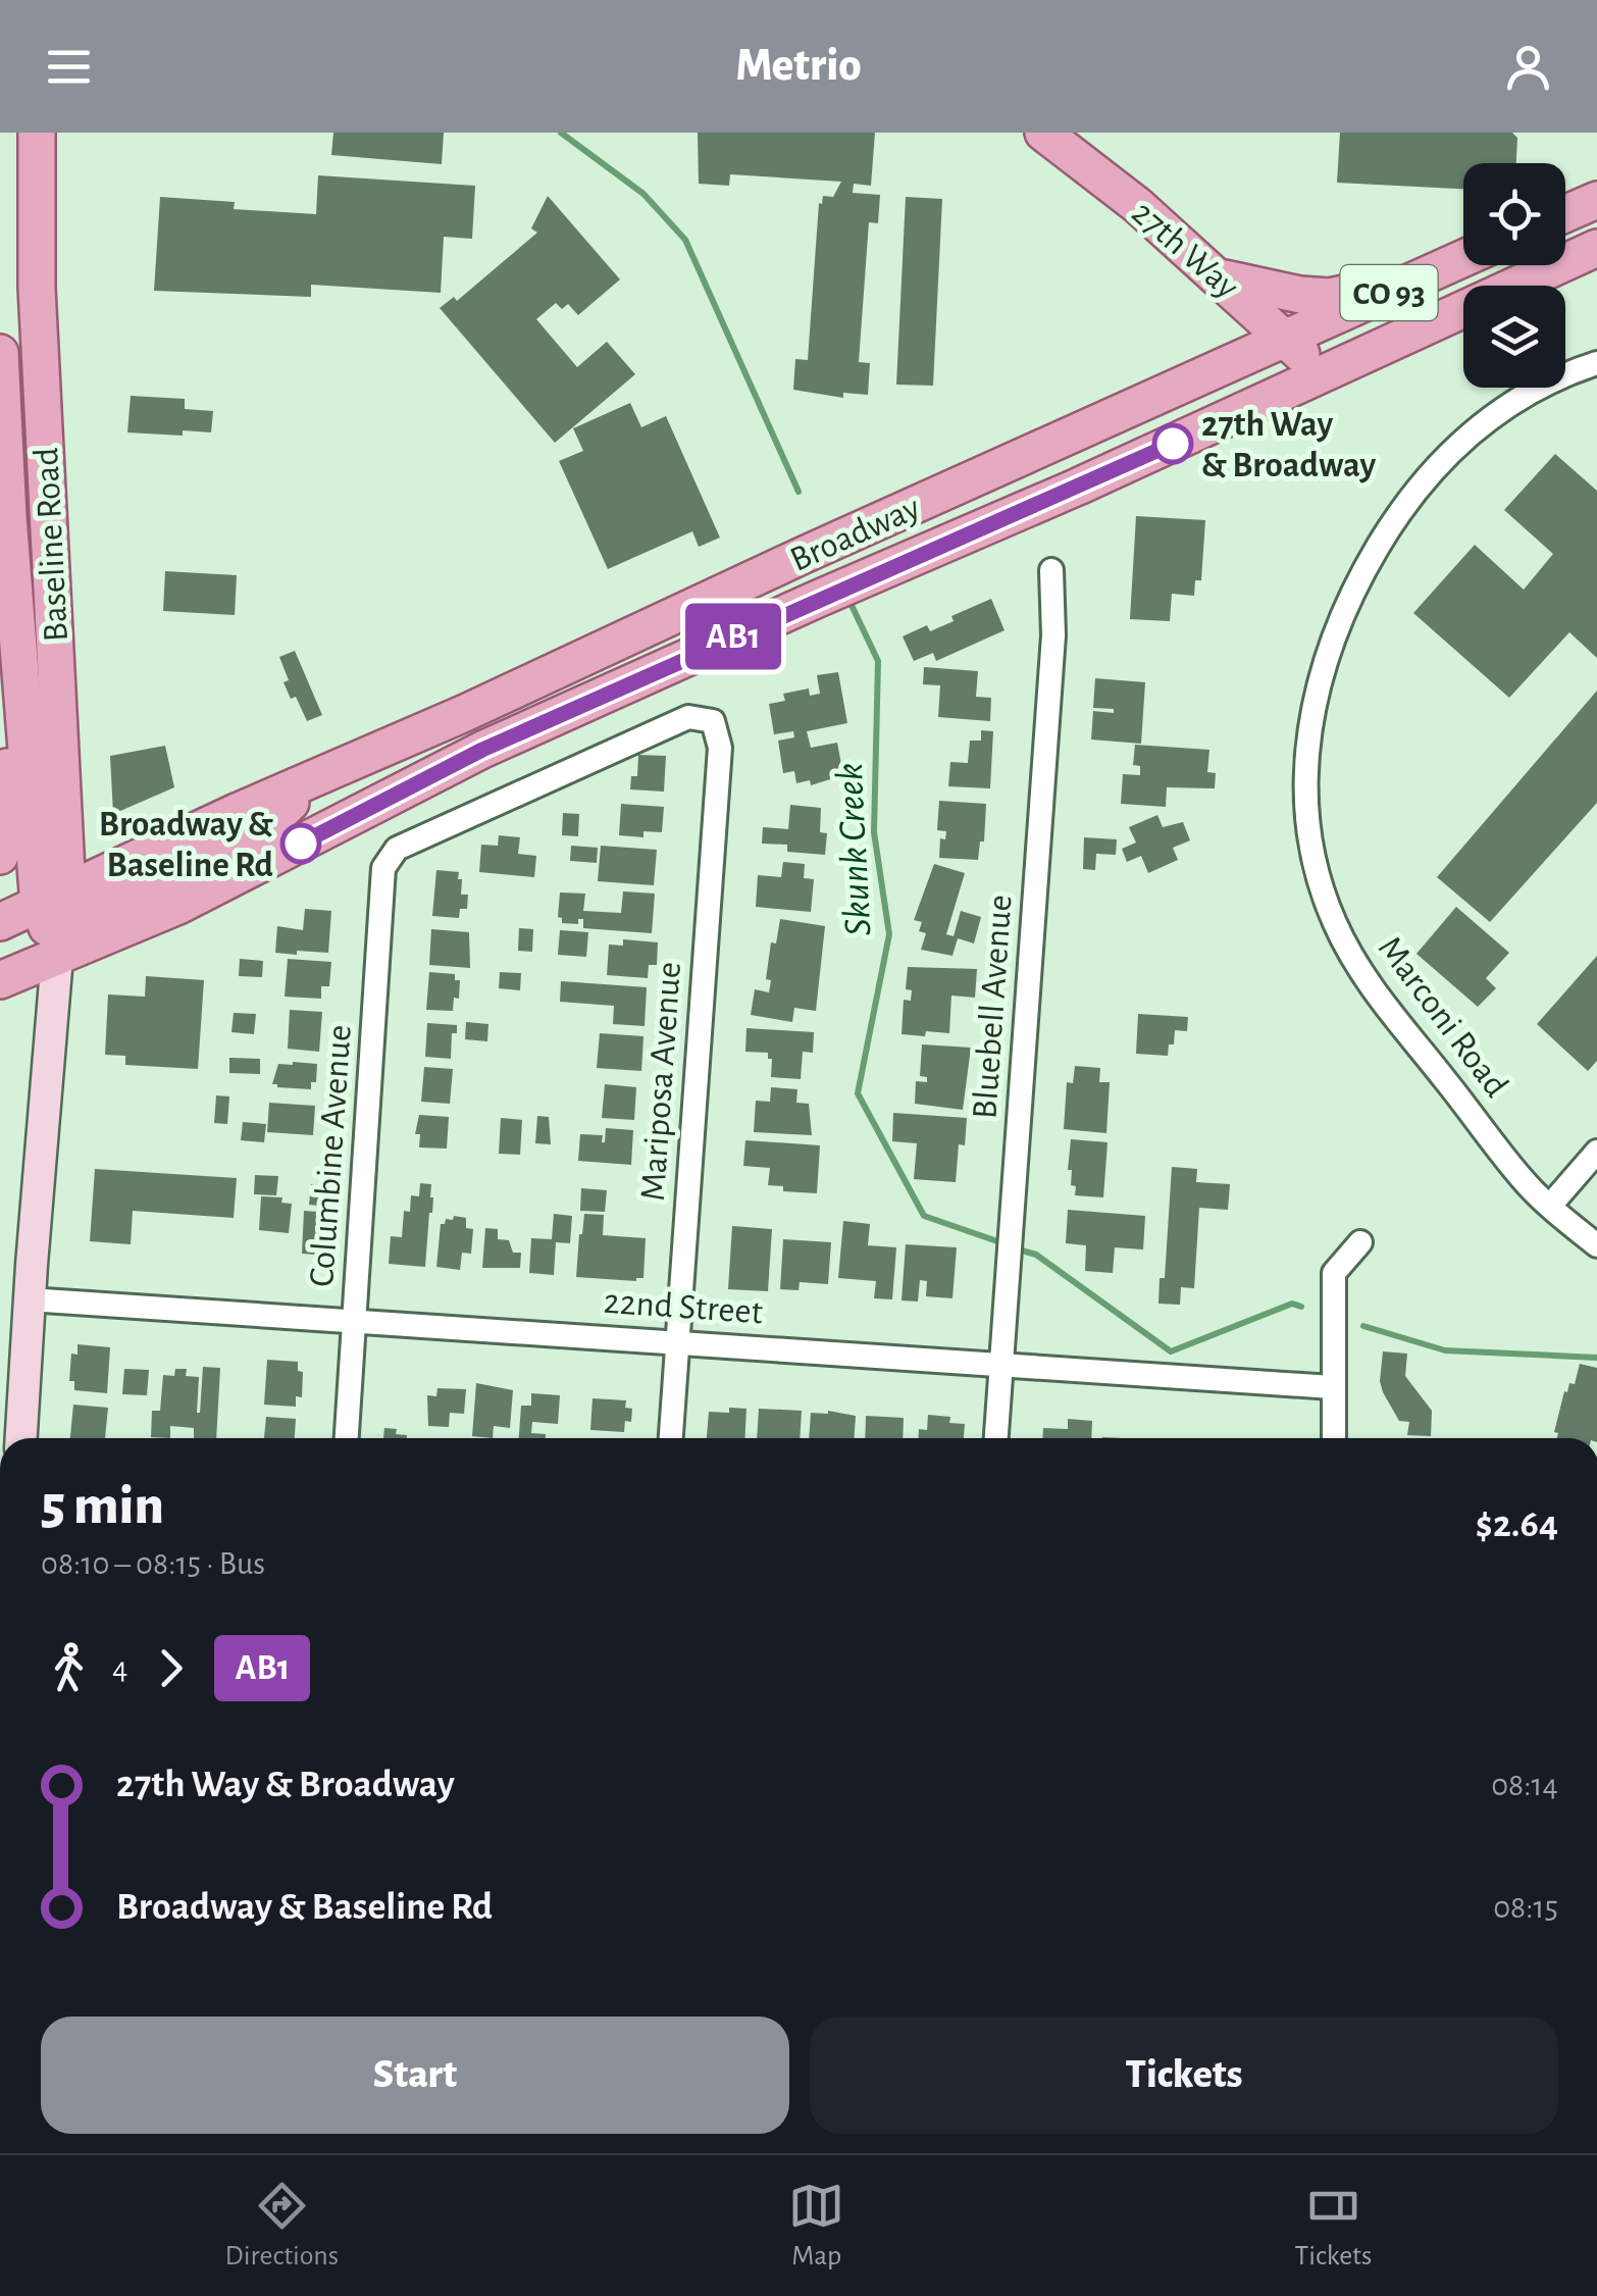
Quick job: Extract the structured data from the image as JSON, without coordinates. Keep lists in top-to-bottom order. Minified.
{"streets":{"main road":["27th Way","CO 93","Broadway","Baseline Road"],"street":["Bluebell Avenue","Marconi Road","Mariposa Avenue","Columbine Avenue","22nd Street"]},"crossings":[["27th Way","Broadway"],["Broadway","Baseline Road"],["Baseline Road","22nd Street"],["Bluebell Avenue","22nd Street"],["Mariposa Avenue","Columbine Avenue"],["Mariposa Avenue","22nd Street"],["Columbine Avenue","22nd Street"]],"water":["Skunk Creek"],"places":["27th Way & Broadway","Broadway & Baseline Rd"],"lines":["bus line AB1"],"page":{"header":"Metrio","on_map":"AB1","heading":["5 min","08:10 – 08:15 · Bus","$2.64"],"legs":["4","AB1"],"list":[{"name":"27th Way & Broadway","value":"08:14"},{"name":"Broadway & Baseline Rd","value":"08:15"}],"buttons":["Start","Tickets"],"tabs":["Directions","Map","Tickets"]}}
